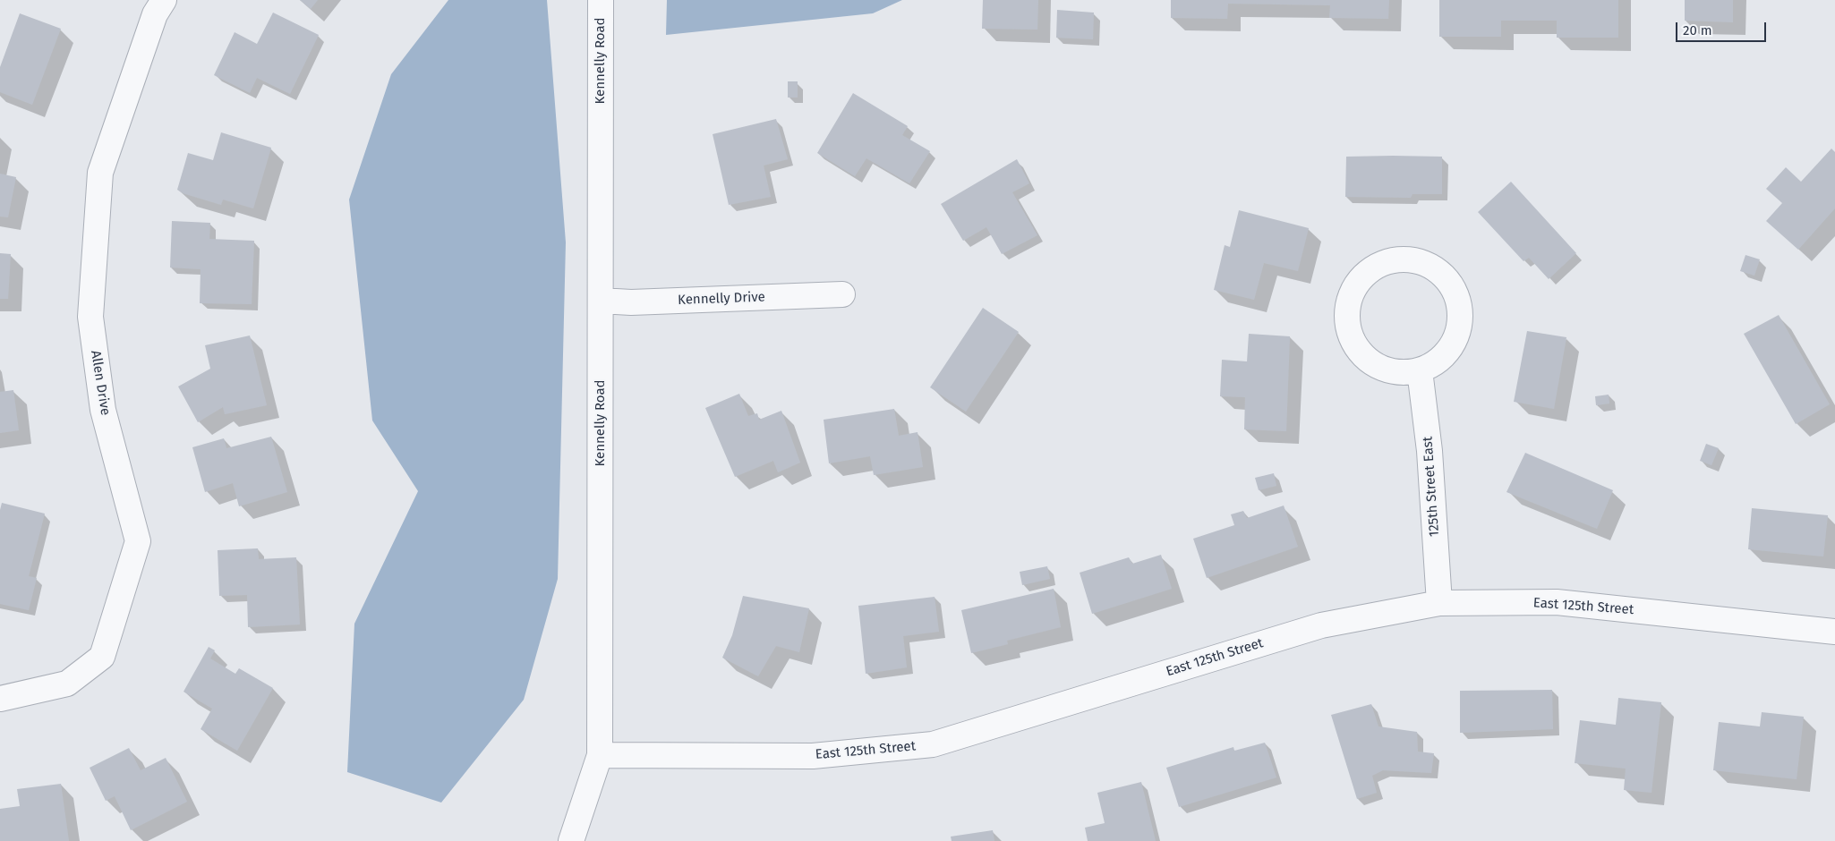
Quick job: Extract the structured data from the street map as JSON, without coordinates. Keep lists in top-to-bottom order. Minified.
{"streets":{"street":["Kennelly Road","Kennelly Drive","Allen Drive","125th Street East","East 125th Street"]},"crossings":[["Kennelly Road","Kennelly Drive"],["Kennelly Road","East 125th Street"],["125th Street East","East 125th Street"]],"scale_bar":"20 m"}
